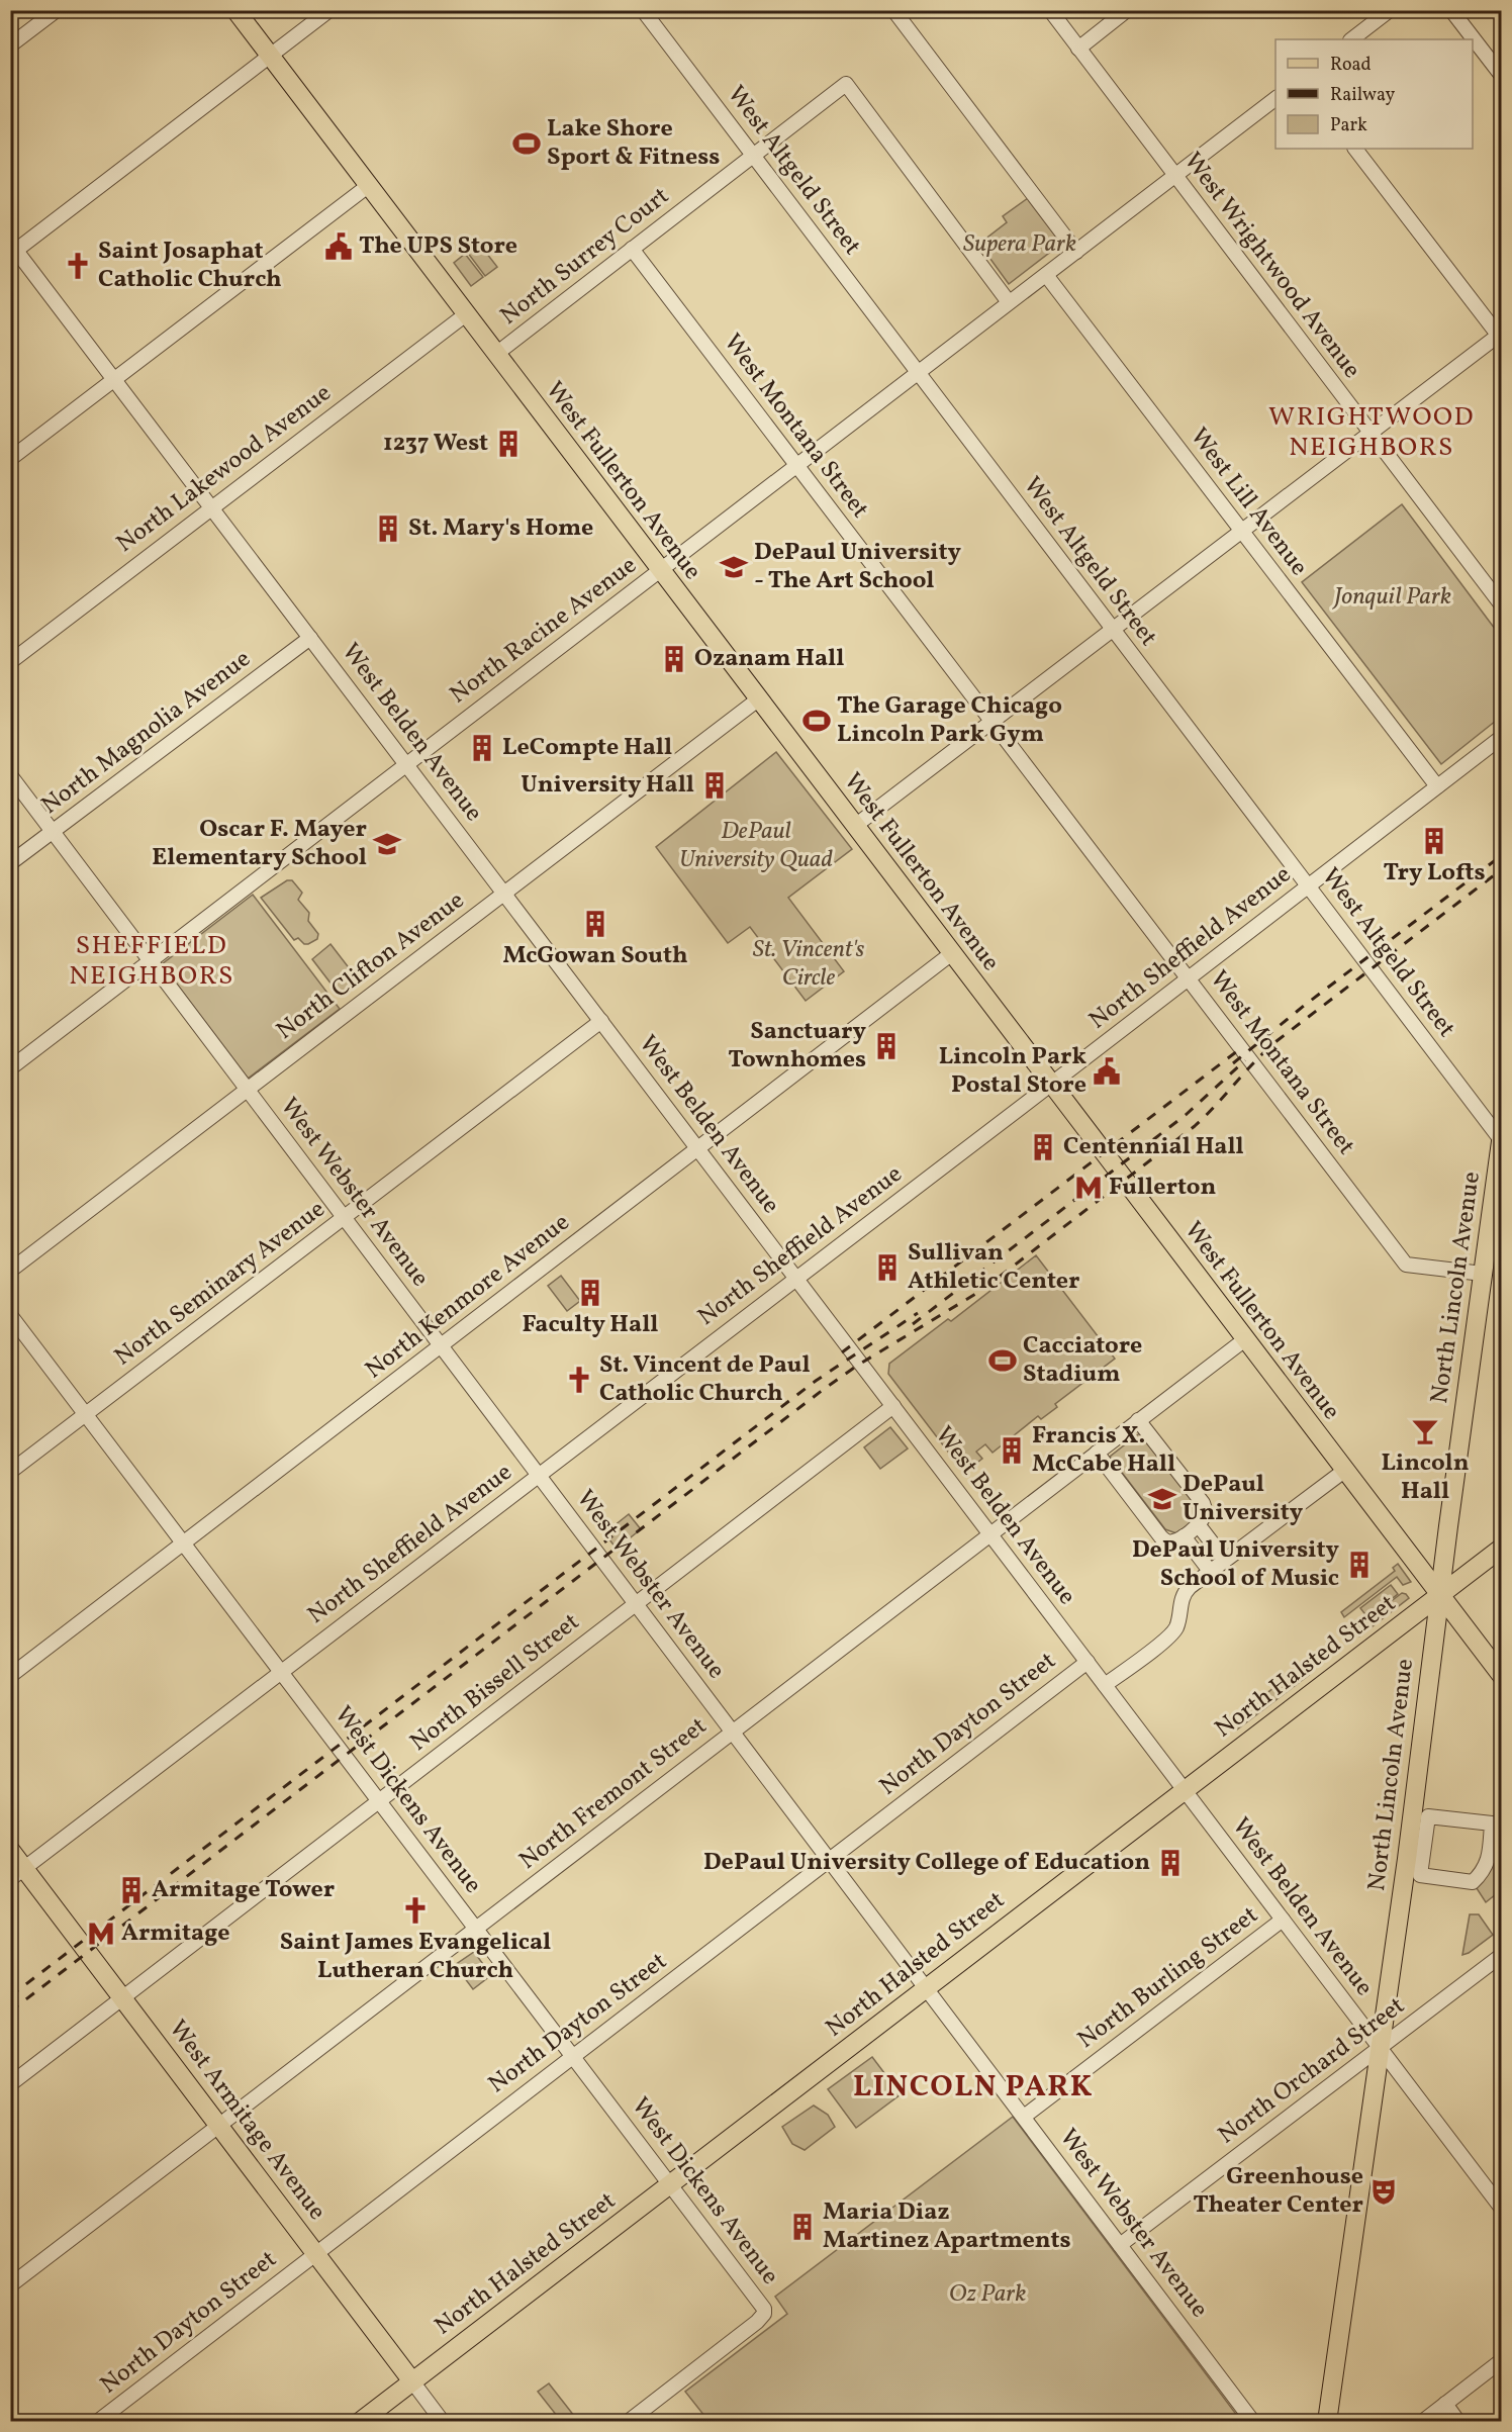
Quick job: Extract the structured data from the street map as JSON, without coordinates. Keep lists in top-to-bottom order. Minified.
{"streets":{"main road":["West Fullerton Avenue","North Lincoln Avenue","North Halsted Street","West Armitage Avenue"],"street":["West Altgeld Street","North Surrey Court","West Wrightwood Avenue","West Montana Street","North Lakewood Avenue","West Lill Avenue","North Racine Avenue","North Magnolia Avenue","West Belden Avenue","North Sheffield Avenue","North Clifton Avenue","West Webster Avenue","North Seminary Avenue","North Kenmore Avenue","North Bissell Street","North Dayton Street","North Fremont Street","West Dickens Avenue","North Burling Street","North Orchard Street"]},"crossings":[["West Altgeld Street","North Surrey Court"],["West Altgeld Street","North Racine Avenue"],["West Altgeld Street","North Sheffield Avenue"],["West Altgeld Street","North Lincoln Avenue"],["North Surrey Court","West Montana Street"],["North Surrey Court","West Fullerton Avenue"],["North Surrey Court","North Racine Avenue"],["West Wrightwood Avenue","North Racine Avenue"],["West Montana Street","North Racine Avenue"],["West Montana Street","North Sheffield Avenue"],["West Montana Street","North Lincoln Avenue"],["North Lakewood Avenue","West Fullerton Avenue"],["North Lakewood Avenue","West Belden Avenue"],["West Fullerton Avenue","North Racine Avenue"],["West Fullerton Avenue","North Sheffield Avenue"],["West Fullerton Avenue","North Clifton Avenue"],["West Fullerton Avenue","North Lincoln Avenue"],["West Fullerton Avenue","North Kenmore Avenue"],["West Fullerton Avenue","North Halsted Street"],["West Fullerton Avenue","North Fremont Street"],["West Lill Avenue","North Racine Avenue"],["West Lill Avenue","North Sheffield Avenue"],["North Racine Avenue","West Belden Avenue"],["North Racine Avenue","West Webster Avenue"],["North Magnolia Avenue","West Belden Avenue"],["North Magnolia Avenue","West Webster Avenue"],["West Belden Avenue","North Sheffield Avenue"],["West Belden Avenue","North Clifton Avenue"],["West Belden Avenue","North Seminary Avenue"],["West Belden Avenue","North Lincoln Avenue"],["West Belden Avenue","North Kenmore Avenue"],["West Belden Avenue","North Halsted Street"],["West Belden Avenue","North Bissell Street"],["West Belden Avenue","North Dayton Street"],["West Belden Avenue","North Fremont Street"],["West Belden Avenue","North Burling Street"],["West Belden Avenue","North Orchard Street"],["North Sheffield Avenue","West Webster Avenue"],["North Sheffield Avenue","West Dickens Avenue"],["North Sheffield Avenue","West Armitage Avenue"],["North Clifton Avenue","West Webster Avenue"],["West Webster Avenue","North Seminary Avenue"],["West Webster Avenue","North Kenmore Avenue"],["West Webster Avenue","North Halsted Street"],["West Webster Avenue","North Bissell Street"],["West Webster Avenue","North Dayton Street"],["West Webster Avenue","North Fremont Street"],["West Webster Avenue","North Burling Street"],["West Webster Avenue","North Orchard Street"],["North Seminary Avenue","West Dickens Avenue"],["North Lincoln Avenue","North Halsted Street"],["North Lincoln Avenue","North Orchard Street"],["North Kenmore Avenue","West Dickens Avenue"],["North Halsted Street","West Dickens Avenue"],["North Halsted Street","West Armitage Avenue"],["North Bissell Street","West Dickens Avenue"],["North Bissell Street","West Armitage Avenue"],["North Dayton Street","West Dickens Avenue"],["North Dayton Street","West Armitage Avenue"],["North Fremont Street","West Dickens Avenue"],["North Fremont Street","West Armitage Avenue"]],"districts":["WRIGHTWOOD NEIGHBORS","SHEFFIELD NEIGHBORS","LINCOLN PARK"],"parks":["Supera Park","Jonquil Park","DePaul University Quad","St. Vincent's Circle","Oz Park"],"places":{"sports":["Lake Shore Sport & Fitness","The Garage Chicago Lincoln Park Gym","Cacciatore Stadium"],"public building":["The UPS Store","Lincoln Park Postal Store"],"church":["Saint Josaphat Catholic Church","St. Vincent de Paul Catholic Church","Saint James Evangelical Lutheran Church"],"building":["1237 West","St. Mary's Home","Ozanam Hall","LeCompte Hall","University Hall","Try Lofts","McGowan South","Sanctuary Townhomes","Centennial Hall","Sullivan Athletic Center","Faculty Hall","Francis X. McCabe Hall","DePaul University School of Music","DePaul University College of Education","Armitage Tower","Maria Diaz Martinez Apartments"],"school or university":["DePaul University - The Art School","Oscar F. Mayer Elementary School","DePaul University"],"metro station":["Fullerton","Armitage"],"bar":["Lincoln Hall"],"theatre":["Greenhouse Theater Center"]},"legend":["Road","Railway","Park"]}
